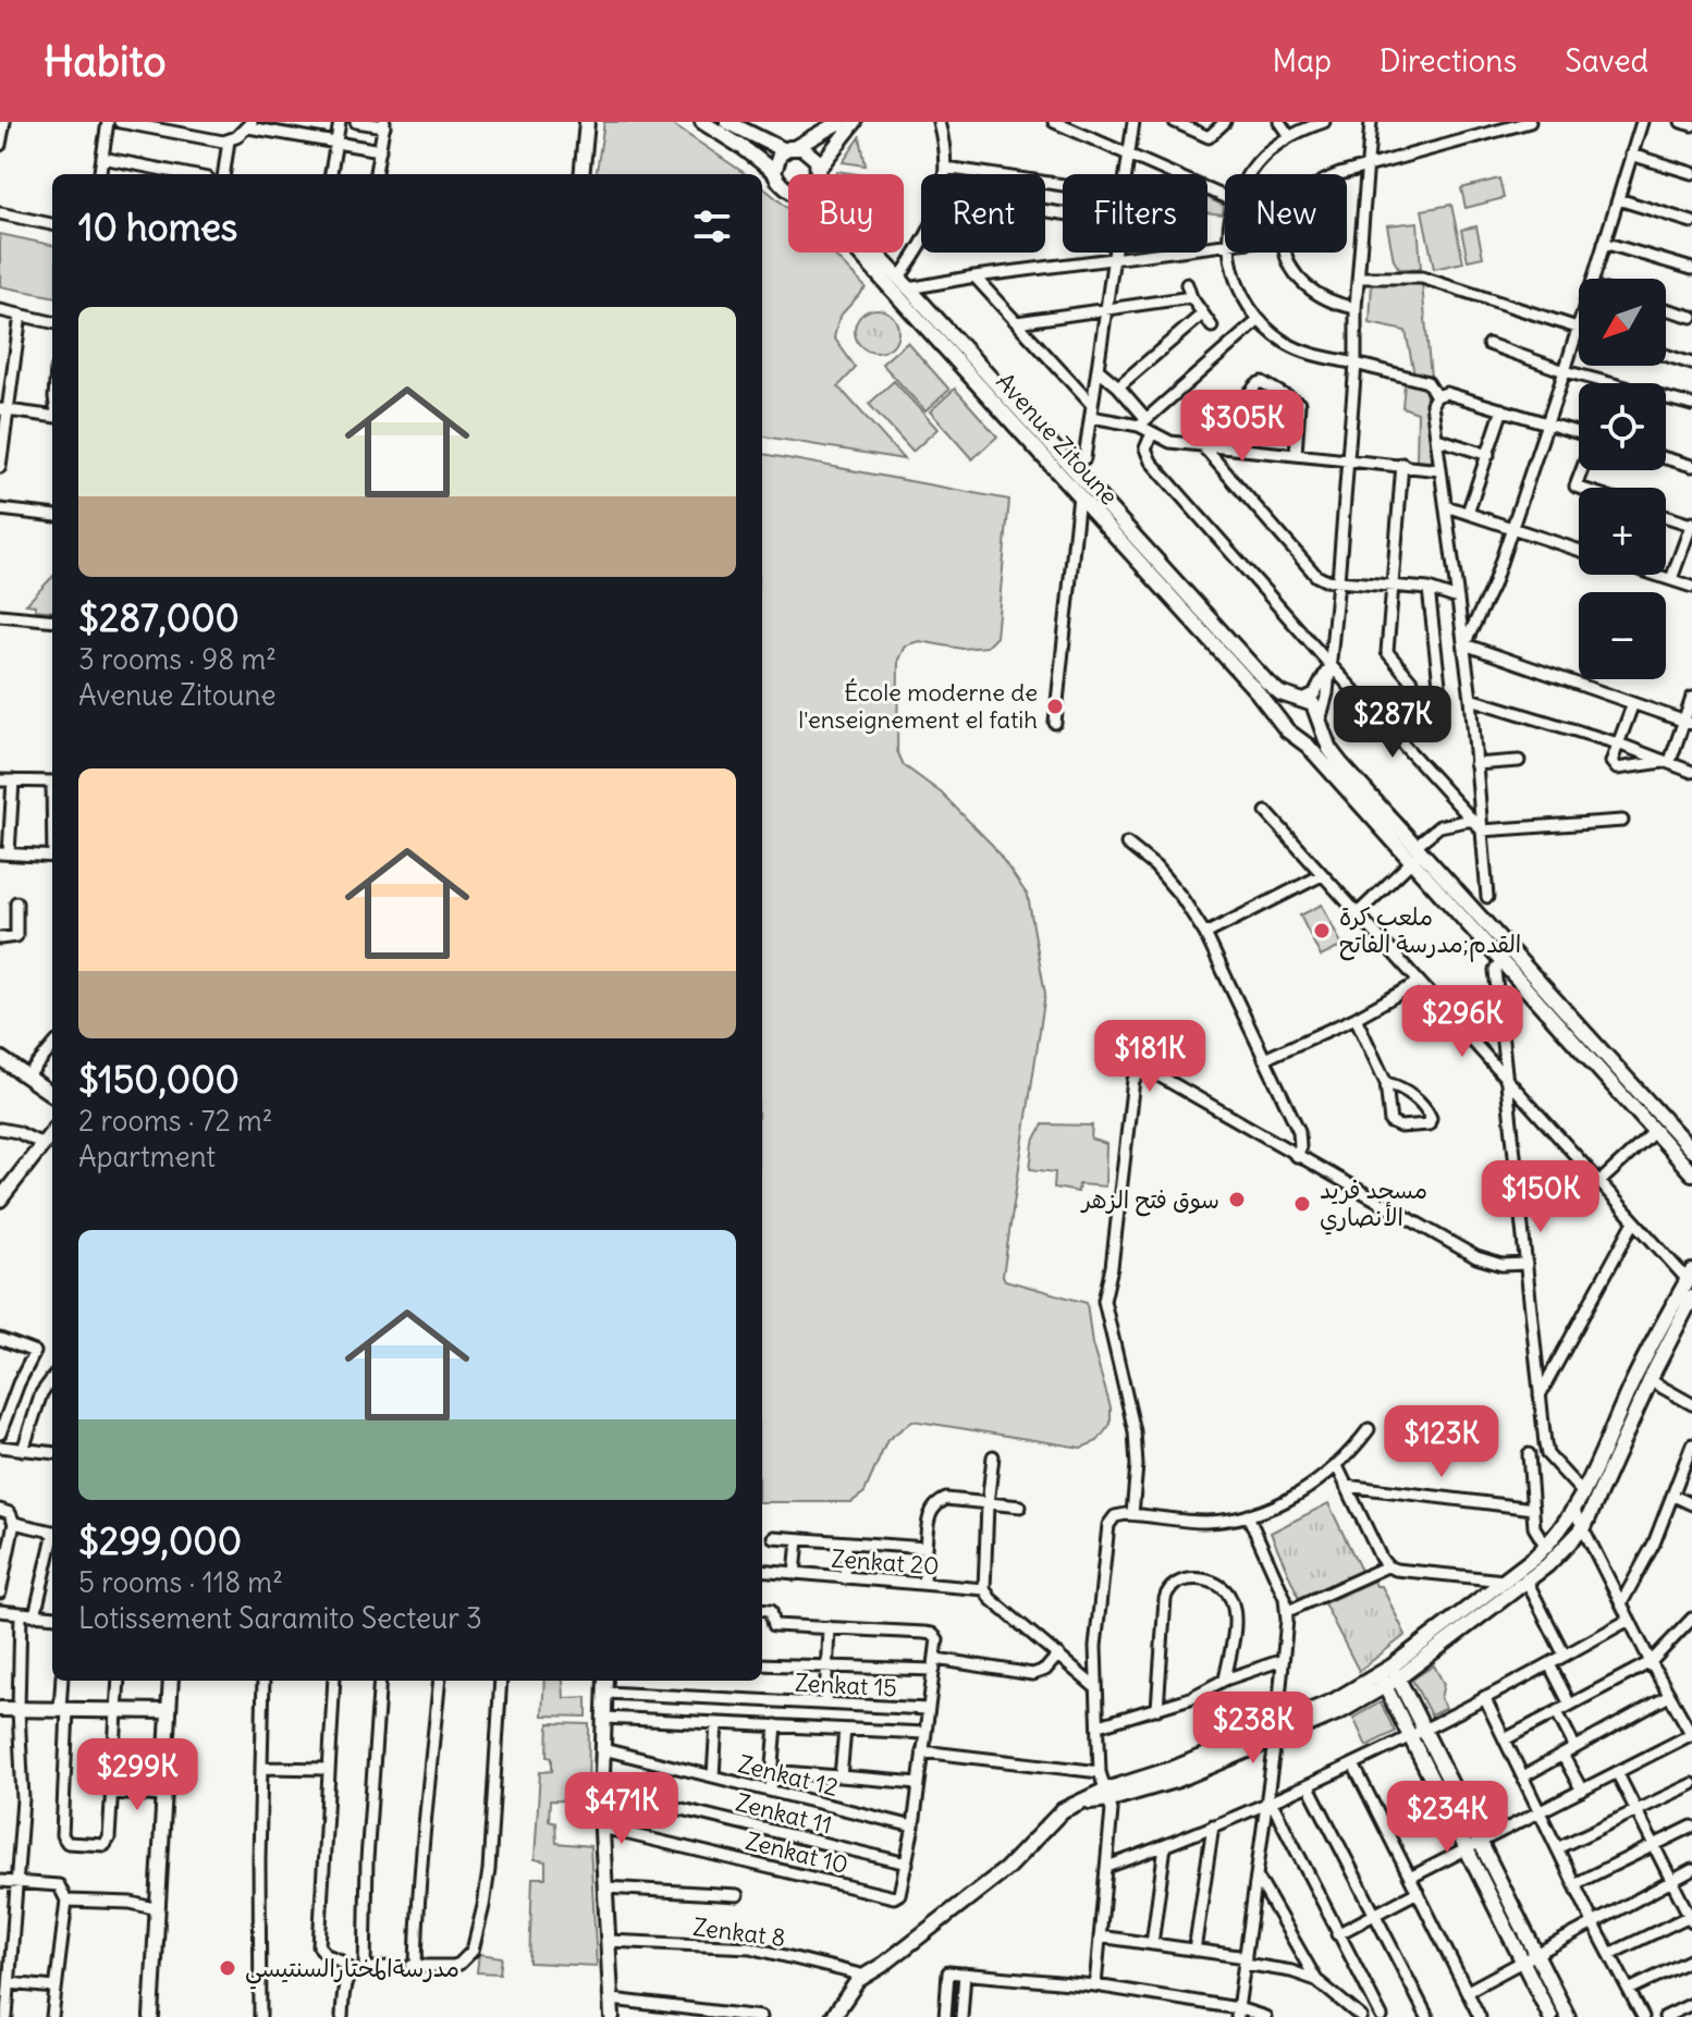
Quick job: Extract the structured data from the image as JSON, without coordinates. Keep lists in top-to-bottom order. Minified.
{"streets":{"street":["Avenue Zitoune","Zenkat 20","Zenkat 15","Zenkat 12","Zenkat 11","Zenkat 10","Zenkat 8"]},"crossings":[["Zenkat 11","Zenkat 10"]],"places":["École moderne de l'enseignement el fatih","ملعب كرة القدم;مدرسة الفاتح","سوق فتح الزهر","مسجد فريد الأنصاري","مدرسةالمختارالسنتيسي"],"north":"bottom left","page":{"header":"Habito","nav":["Map","Directions","Saved"],"chip":["Buy","Rent","Filters","New"],"heading":"10 homes","map_buttons":["+","−"],"list":[{"name":"$287,000","note":"3 rooms · 98 m² · Avenue Zitoune"},{"name":"$150,000","note":"2 rooms · 72 m² · Apartment"},{"name":"$299,000","note":"5 rooms · 118 m² · Lotissement Saramito Secteur 3"}],"price":["$305K","$287K","$296K","$181K","$150K","$123K","$238K","$299K","$471K","$234K"]}}
